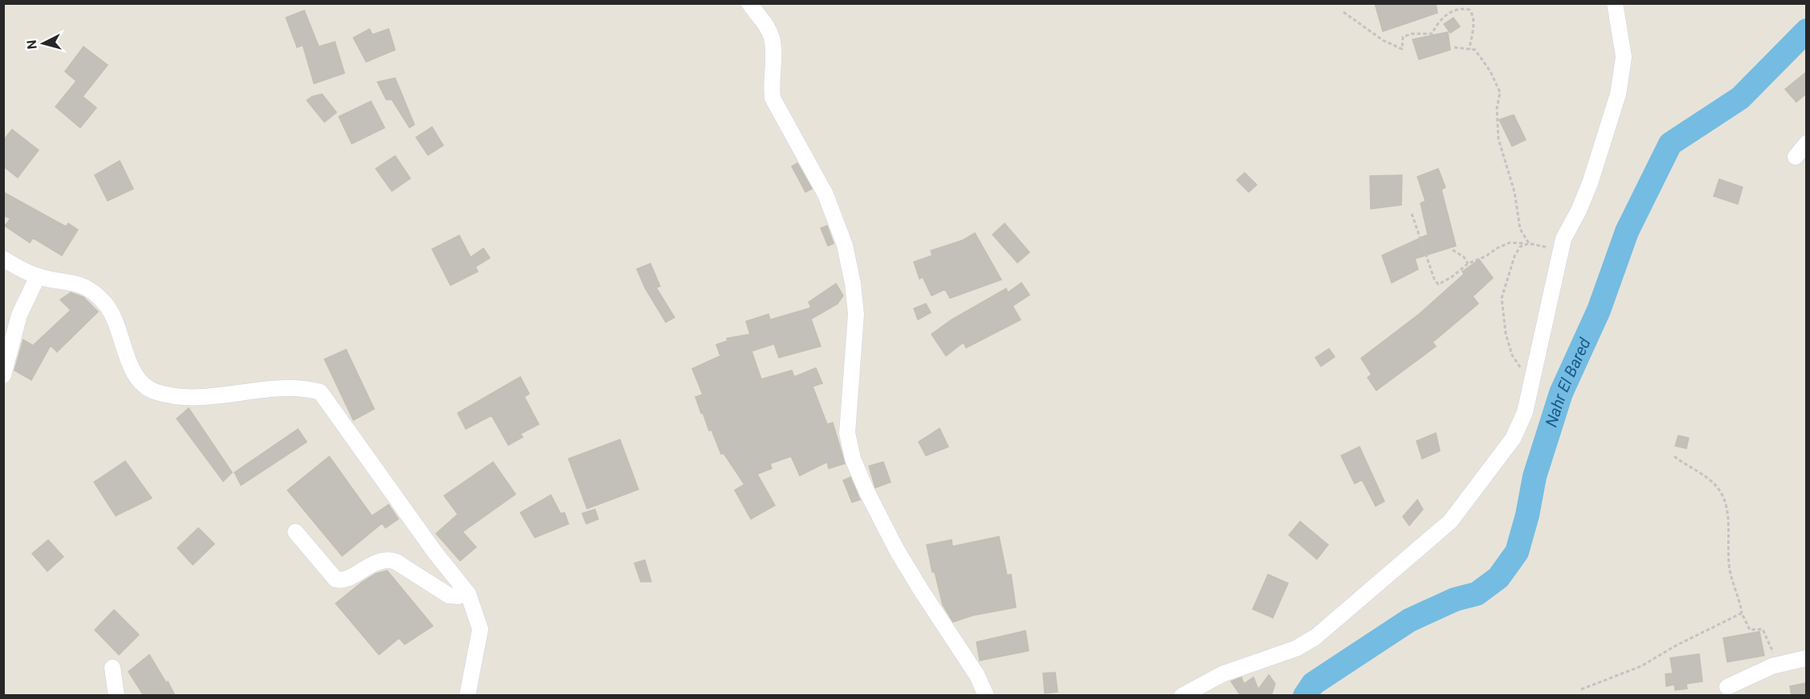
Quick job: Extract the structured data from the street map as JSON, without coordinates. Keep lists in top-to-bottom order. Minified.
{"water":["Nahr El Bared"],"north":"left"}
